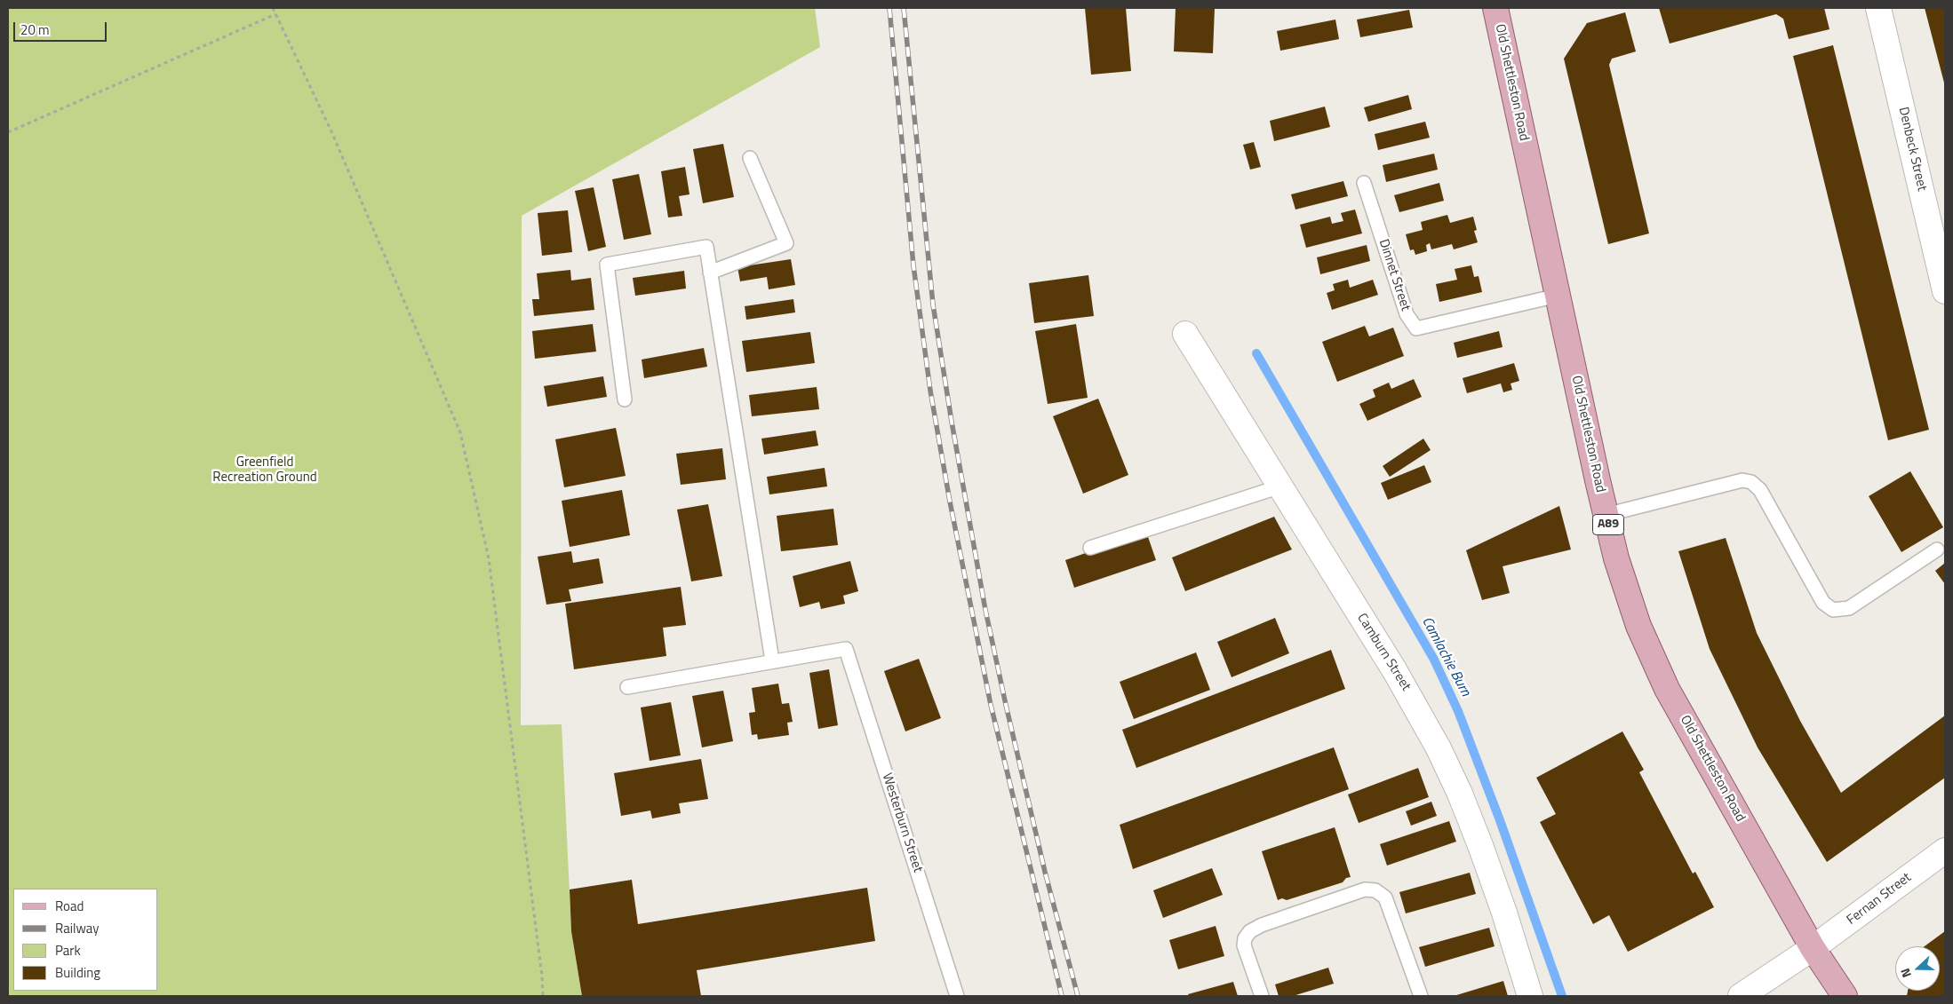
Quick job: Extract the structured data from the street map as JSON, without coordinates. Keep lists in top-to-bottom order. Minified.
{"streets":{"main road":["Old Shettleston Road","A89"],"street":["Denbeck Street","Camburn Street","Fernan Street"],"lane":["Dinnet Street","Westerburn Street"]},"crossings":[["Old Shettleston Road","Dinnet Street"],["Old Shettleston Road","Fernan Street"]],"water":["Camlachie Burn"],"parks":["Greenfield Recreation Ground"],"legend":["Road","Railway","Park","Building"],"scale_bar":"20 m","north":"left"}
